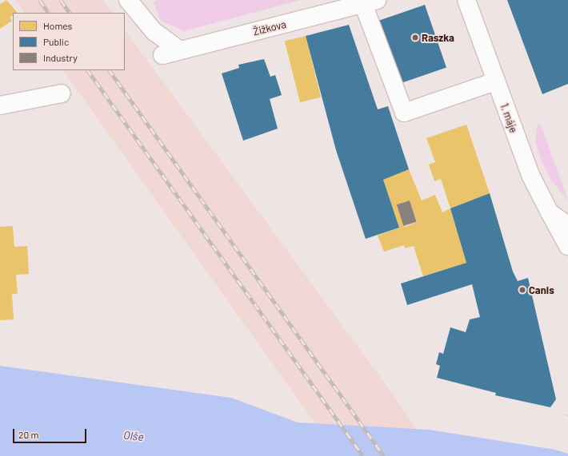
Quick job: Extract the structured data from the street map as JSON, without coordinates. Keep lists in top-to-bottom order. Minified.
{"streets":{"street":["Žižkova","1. máje"]},"water":["Olše"],"places":["Raszka","Canis"],"legend":["Homes","Public","Industry"],"scale_bar":"20 m"}
